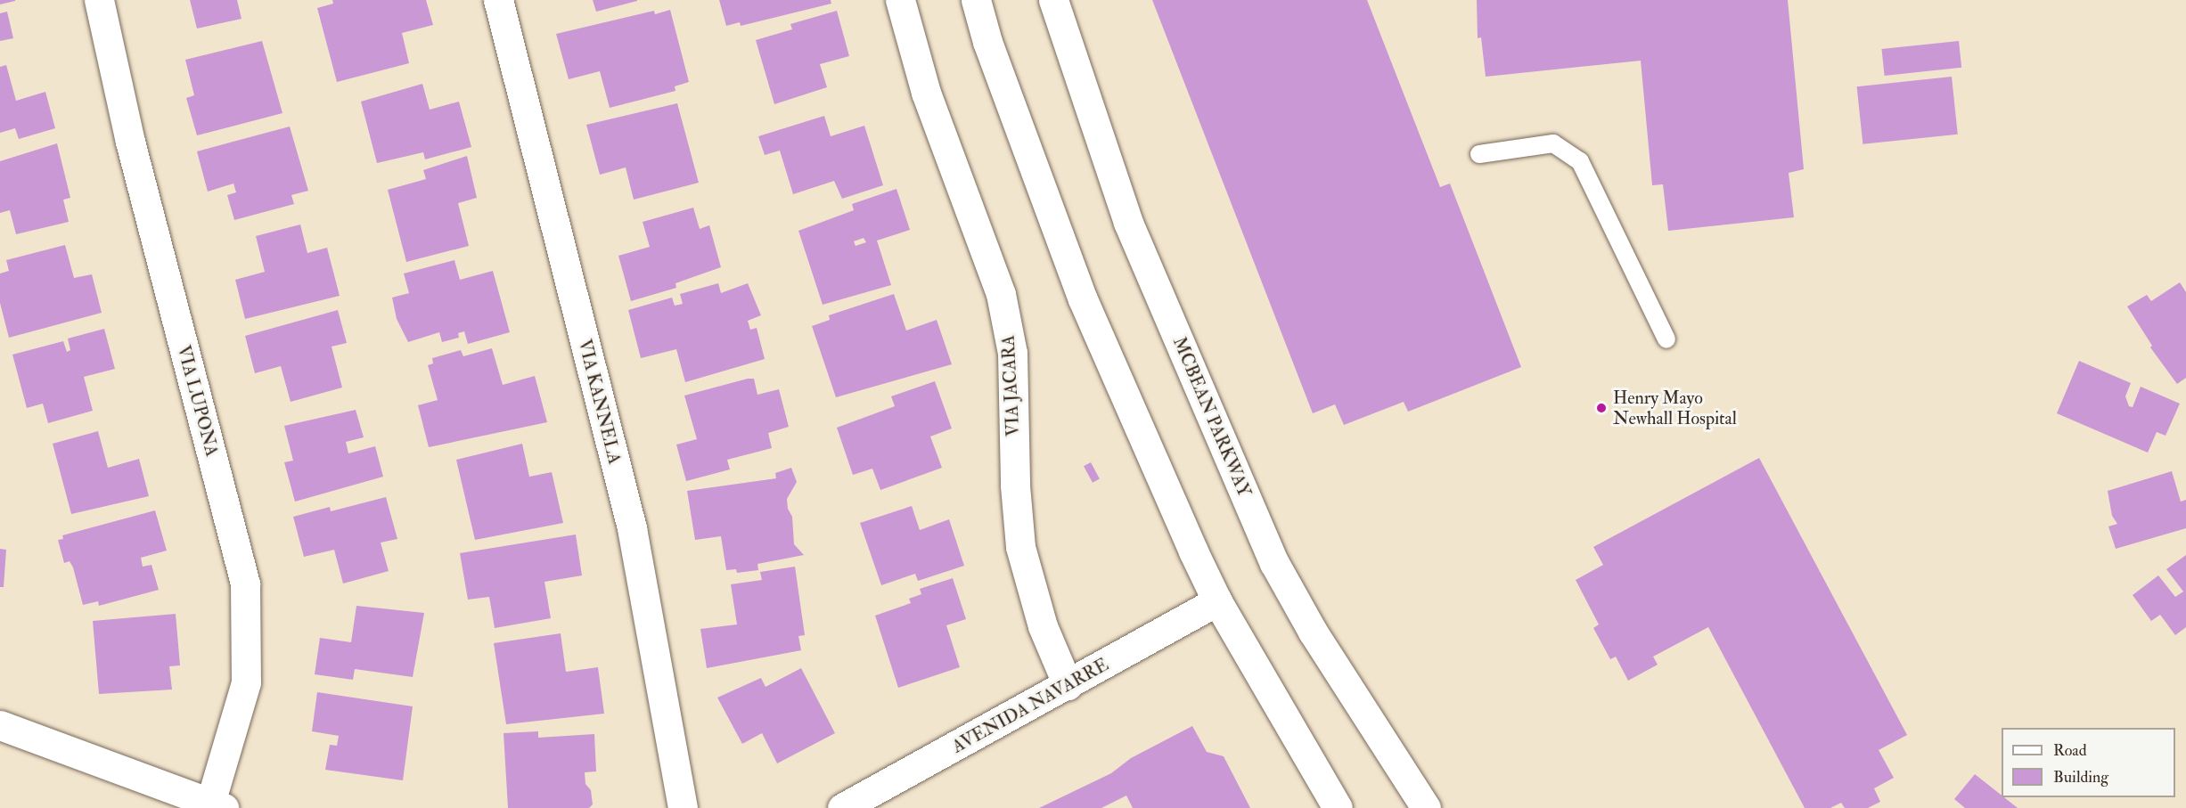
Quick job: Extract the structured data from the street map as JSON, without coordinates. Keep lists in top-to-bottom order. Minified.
{"streets":{"street":["VIA JACARA","VIA LUPONA","VIA KANNELA","MCBEAN PARKWAY","AVENIDA NAVARRE"]},"crossings":[["VIA JACARA","AVENIDA NAVARRE"]],"places":["Henry Mayo Newhall Hospital"],"legend":["Road","Building"]}
